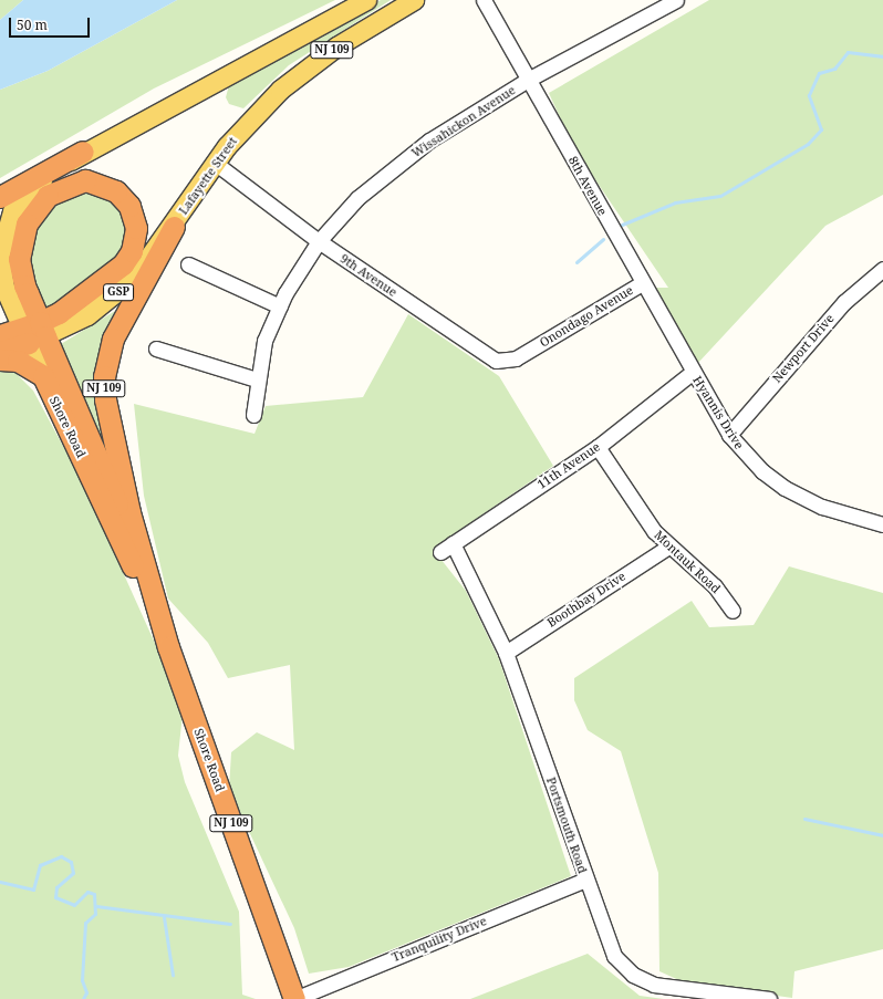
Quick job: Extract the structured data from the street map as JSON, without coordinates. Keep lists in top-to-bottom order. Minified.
{"streets":{"highway":["NJ 109","GSP","Shore Road"],"main road":["Lafayette Street"],"street":["Wissahickon Avenue","8th Avenue","9th Avenue","Onondago Avenue","Newport Drive","Hyannis Drive","11th Avenue","Montauk Road","Boothbay Drive","Portsmouth Road","Tranquility Drive"]},"crossings":[["NJ 109","Lafayette Street"],["NJ 109","GSP"],["NJ 109","Shore Road"],["Wissahickon Avenue","8th Avenue"],["Wissahickon Avenue","9th Avenue"],["Lafayette Street","9th Avenue"],["Lafayette Street","GSP"],["8th Avenue","Onondago Avenue"],["8th Avenue","Hyannis Drive"],["8th Avenue","11th Avenue"],["9th Avenue","Onondago Avenue"],["GSP","Shore Road"],["Newport Drive","Hyannis Drive"],["Hyannis Drive","11th Avenue"],["Shore Road","Tranquility Drive"],["11th Avenue","Montauk Road"],["11th Avenue","Portsmouth Road"],["Montauk Road","Boothbay Drive"],["Boothbay Drive","Portsmouth Road"],["Portsmouth Road","Tranquility Drive"]],"scale_bar":"50 m"}
